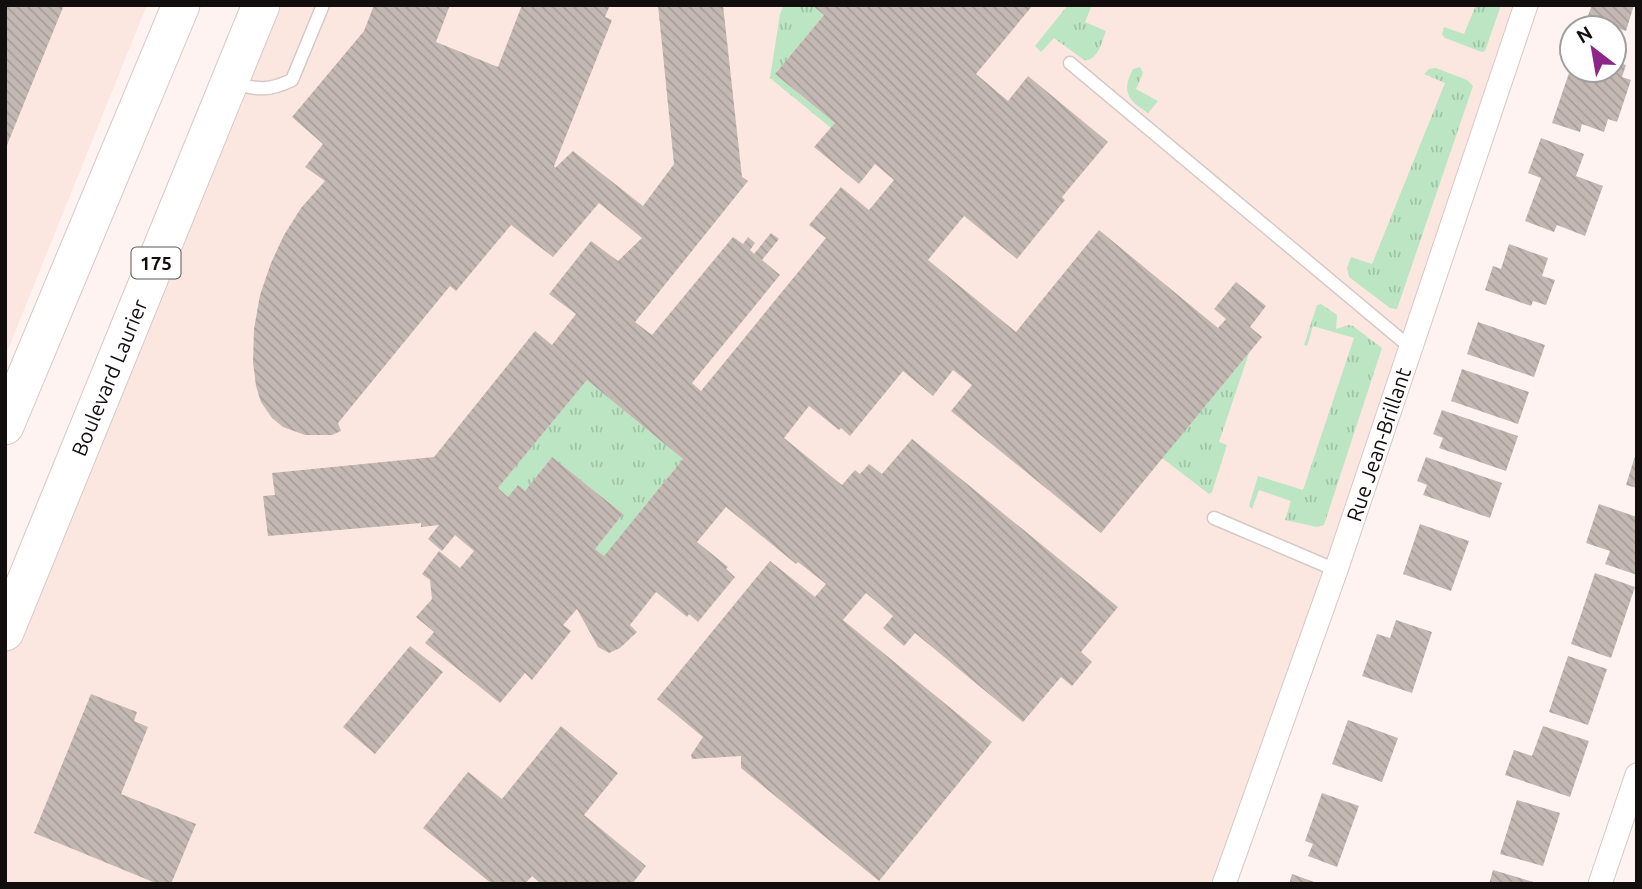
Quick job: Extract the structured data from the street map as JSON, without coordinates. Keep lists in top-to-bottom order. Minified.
{"streets":{"main road":["175","Boulevard Laurier"],"street":["Rue Jean-Brillant"]},"north":"top left"}
